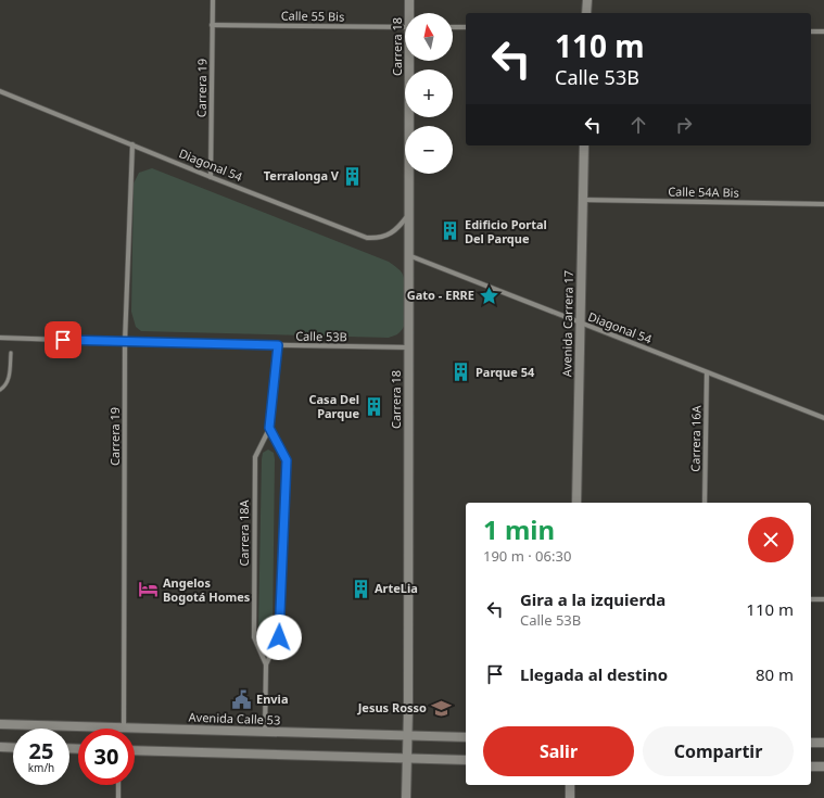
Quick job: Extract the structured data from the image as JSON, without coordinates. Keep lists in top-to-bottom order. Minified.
{"streets":{"main road":["Carrera 18","Avenida Carrera 17","Avenida Calle 53"],"street":["Calle 55 Bis","Carrera 19","Diagonal 54","Calle 54A Bis","Calle 53B","Carrera 16A","Carrera 18A"]},"crossings":[["Calle 55 Bis","Carrera 19"],["Carrera 18","Diagonal 54"],["Carrera 18","Calle 53B"],["Carrera 18","Avenida Calle 53"],["Carrera 19","Diagonal 54"],["Carrera 19","Calle 53B"],["Carrera 19","Avenida Calle 53"],["Diagonal 54","Avenida Carrera 17"],["Diagonal 54","Carrera 16A"],["Calle 54A Bis","Avenida Carrera 17"],["Calle 53B","Carrera 18A"],["Carrera 18A","Avenida Calle 53"]],"places":{"building":["Terralonga V","Edificio Portal Del Parque","Parque 54","Casa Del Parque","ArteLia"],"place":["Gato - ERRE"],"hotel":["Angelos Bogotá Homes"],"public building":["Envia"],"school or university":["Jesus Rosso"]},"north":"top","page":{"map_buttons":["+","−"],"turn":["110 m","Calle 53B"],"heading":["1 min","190 m · 06:30"],"list":[{"name":"Gira a la izquierda","note":"Calle 53B","value":"110 m"},{"name":"Llegada al destino","value":"80 m"}],"buttons":["Salir","Compartir"],"speed":"25 km/h","limit":"30"}}
